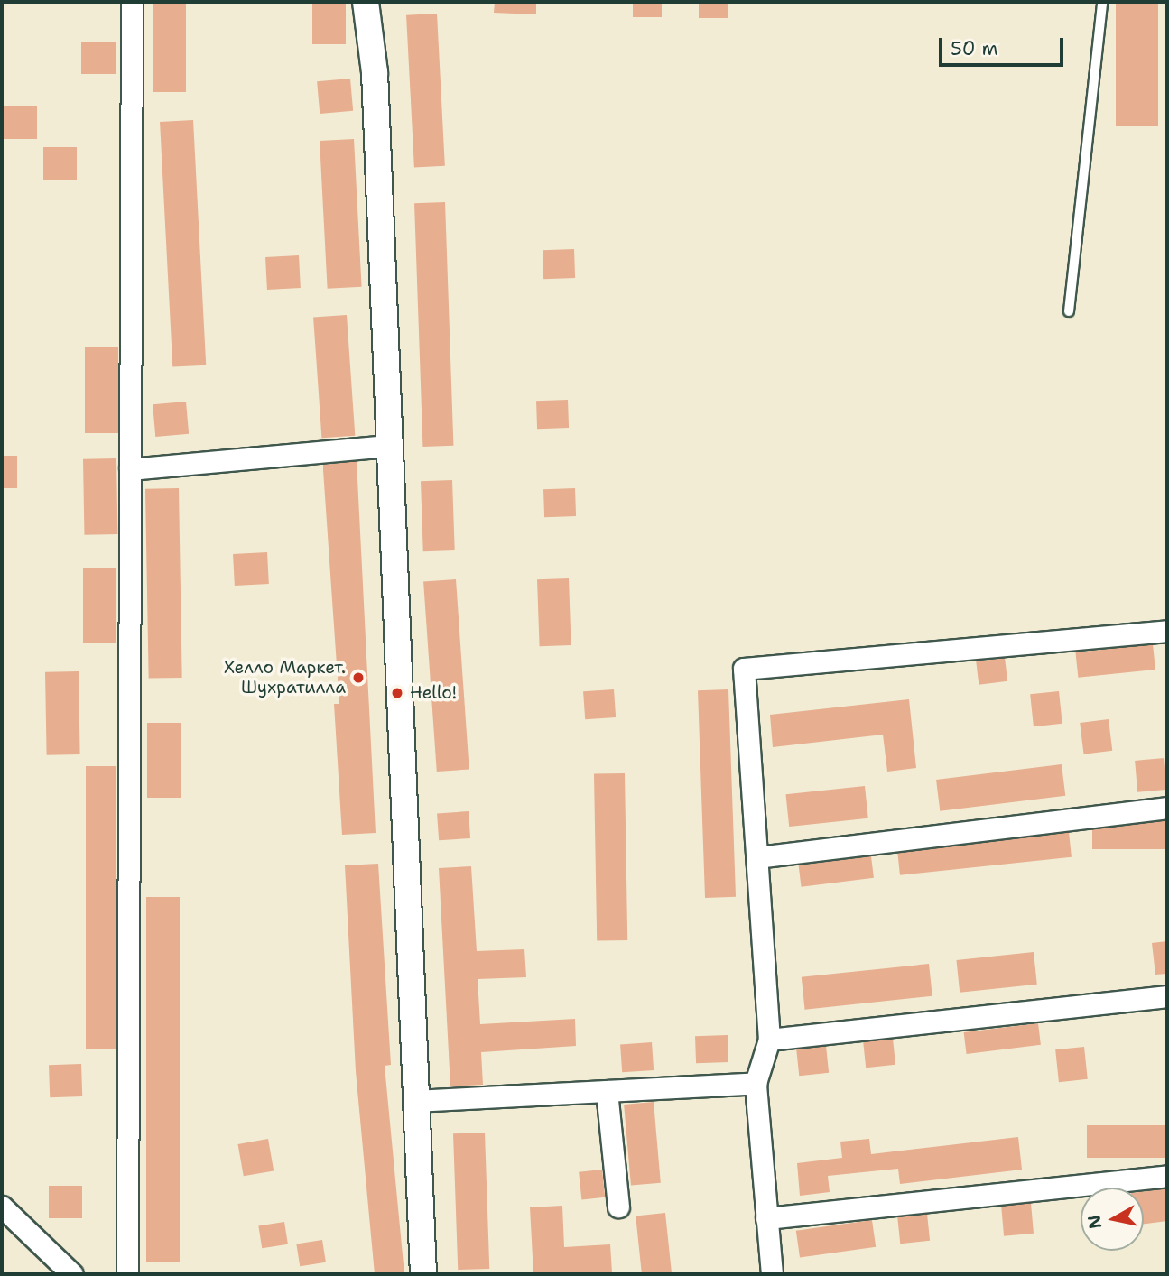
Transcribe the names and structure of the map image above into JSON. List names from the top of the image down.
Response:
{
  "places": ["Хелло Маркет. Шухратилла", "Hello!"],
  "scale_bar": "50 m",
  "north": "left"
}
